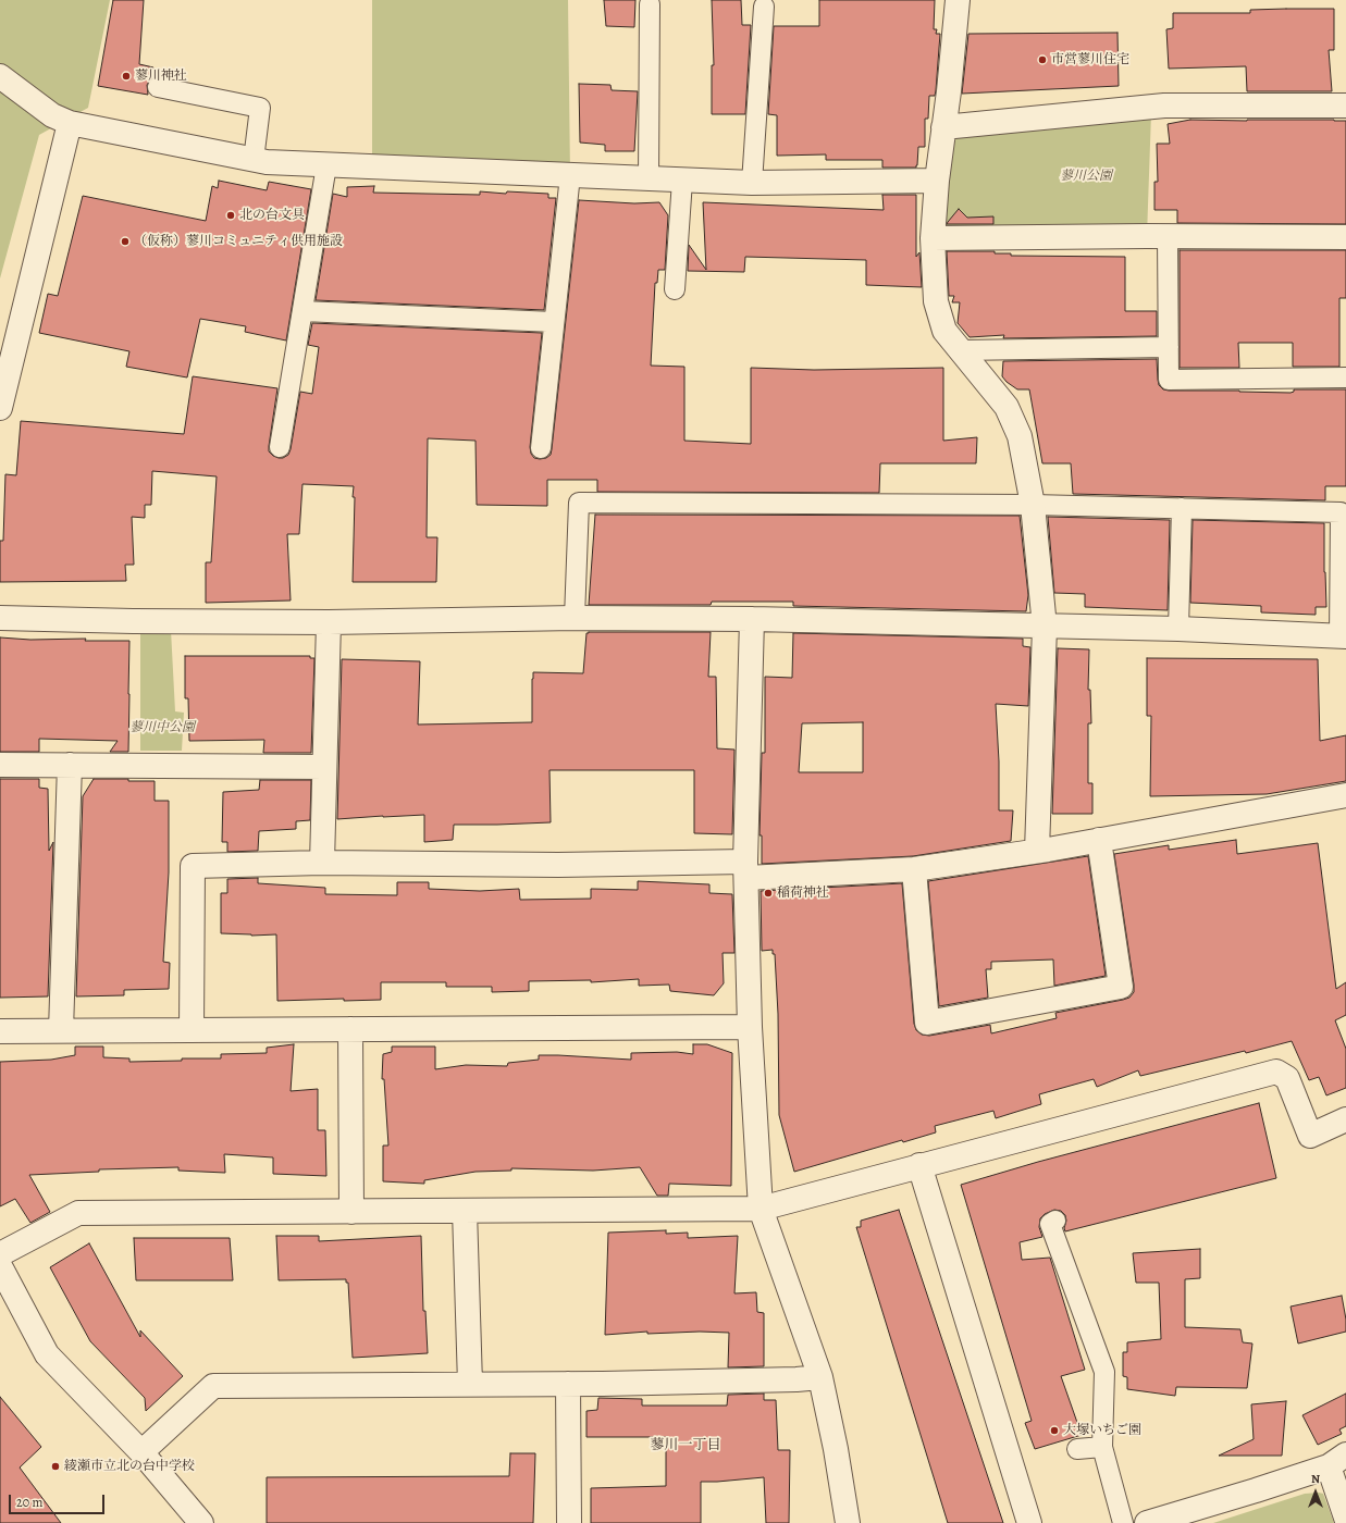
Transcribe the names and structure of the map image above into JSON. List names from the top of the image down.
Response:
{
  "districts": ["蓼川一丁目"],
  "parks": ["蓼川公園", "蓼川中公園"],
  "places": [
    "市営蓼川住宅",
    "蓼川神社",
    "北の台文具",
    "（仮称）蓼川コミュニティ供用施設",
    "稲荷神社",
    "大塚いちご園",
    "綾瀬市立北の台中学校"
  ],
  "scale_bar": "20 m",
  "north": "top"
}
